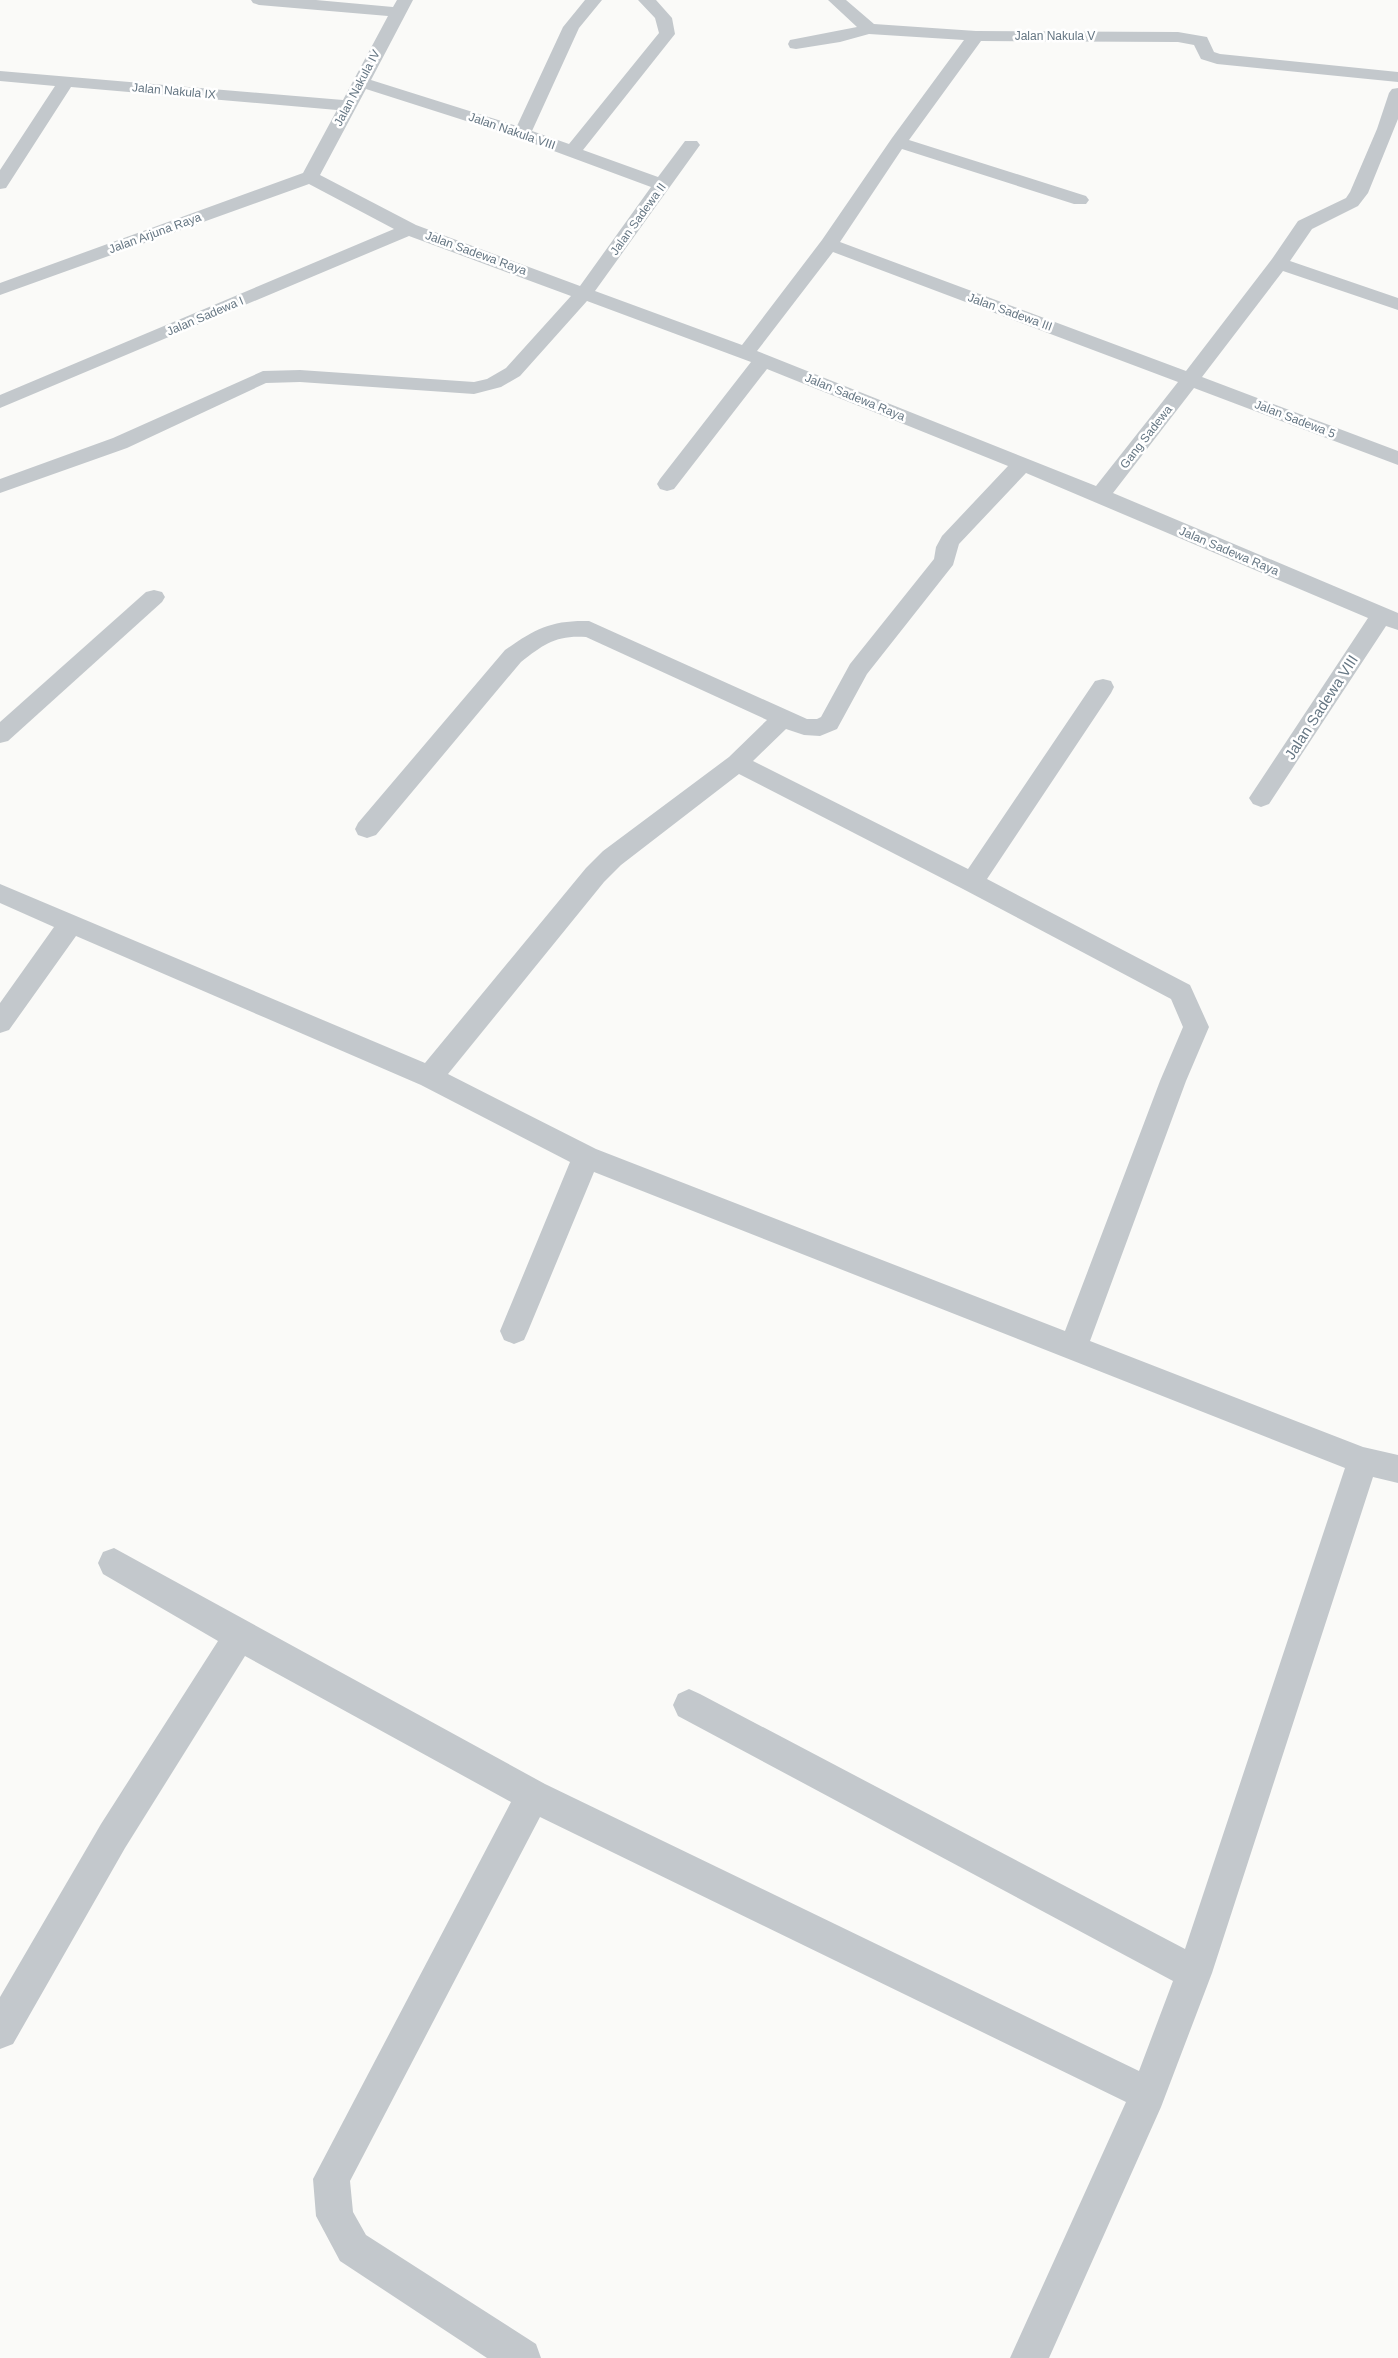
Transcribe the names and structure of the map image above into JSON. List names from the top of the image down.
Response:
{
  "streets": {
    "street": [
      "Jalan Nakula V",
      "Jalan Nakula IV",
      "Jalan Nakula IX",
      "Jalan Nakula VIII",
      "Jalan Sadewa II",
      "Jalan Arjuna Raya",
      "Jalan Sadewa Raya",
      "Jalan Sadewa III",
      "Jalan Sadewa I",
      "Jalan Sadewa 5",
      "Gang Sadewa",
      "Jalan Sadewa VIII"
    ]
  },
  "crossings": [
    ["Jalan Nakula IV", "Jalan Nakula IX"],
    ["Jalan Nakula IV", "Jalan Nakula VIII"],
    ["Jalan Nakula IV", "Jalan Arjuna Raya"],
    ["Jalan Nakula IV", "Jalan Sadewa Raya"],
    ["Jalan Nakula VIII", "Jalan Sadewa II"],
    ["Jalan Sadewa II", "Jalan Sadewa Raya"],
    ["Jalan Arjuna Raya", "Jalan Sadewa Raya"],
    ["Jalan Sadewa Raya", "Jalan Sadewa I"],
    ["Jalan Sadewa Raya", "Gang Sadewa"],
    ["Jalan Sadewa Raya", "Jalan Sadewa VIII"],
    ["Jalan Sadewa III", "Jalan Sadewa 5"],
    ["Jalan Sadewa III", "Gang Sadewa"],
    ["Jalan Sadewa 5", "Gang Sadewa"]
  ]
}
